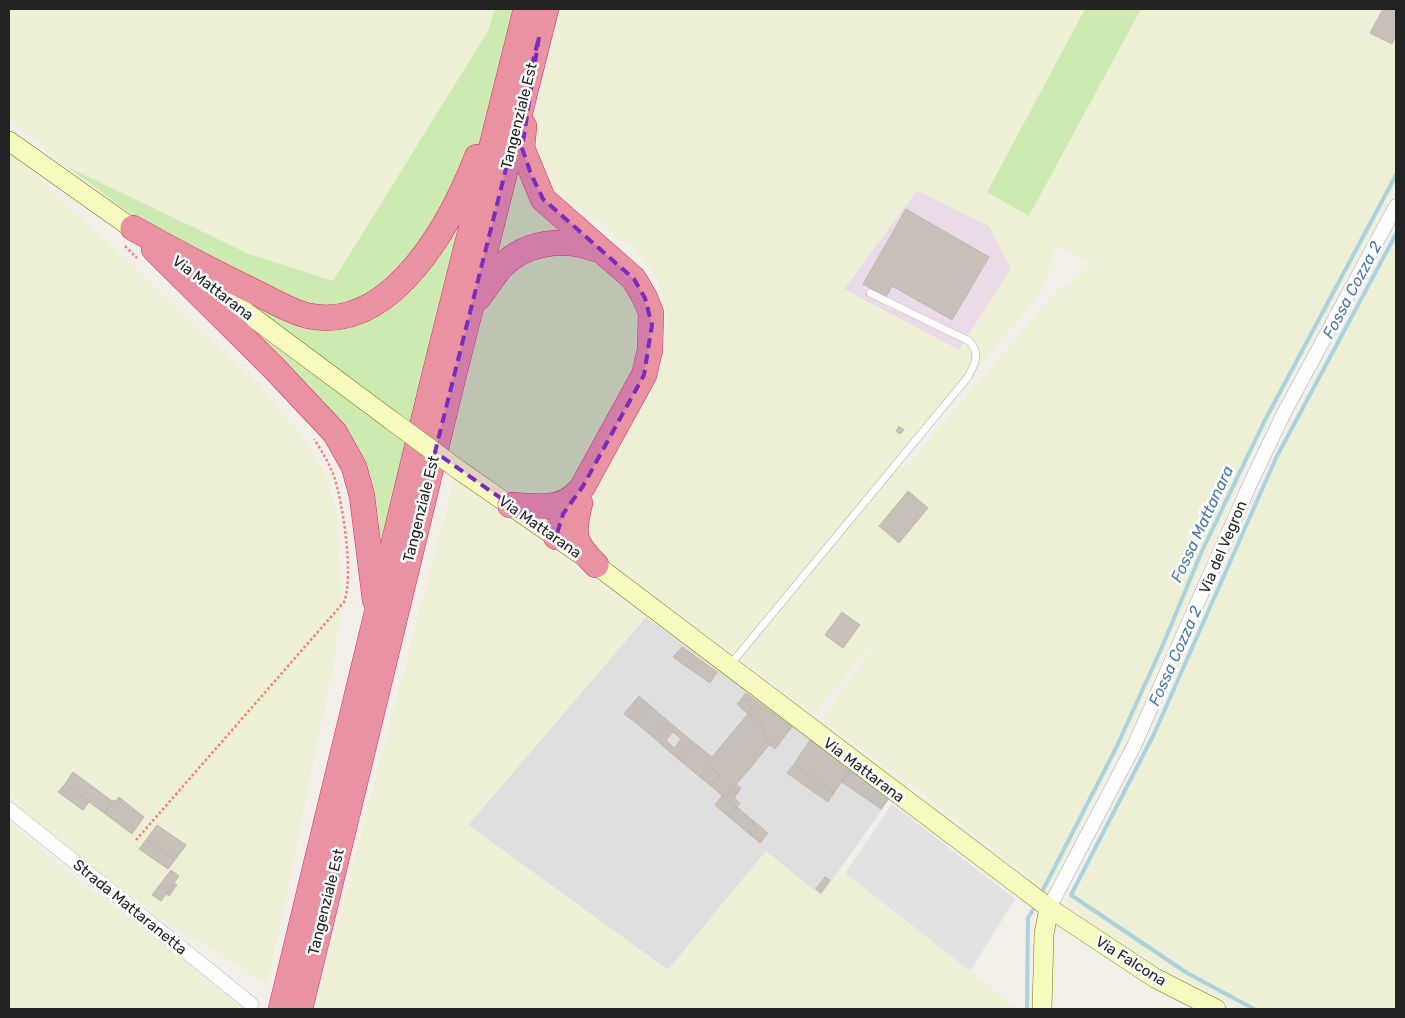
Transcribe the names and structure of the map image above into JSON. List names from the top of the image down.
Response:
{
  "streets": {
    "highway": ["Tangenziale Est"],
    "street": [
      "Via Mattarana",
      "Via del Vegron",
      "Strada Mattaranetta",
      "Via Falcona"
    ]
  },
  "crossings": [
    ["Via Mattarana", "Via del Vegron"],
    ["Via Mattarana", "Via Falcona"],
    ["Via del Vegron", "Via Falcona"]
  ],
  "water": ["Fossa Cozza 2", "Fossa Mattanara"]
}
